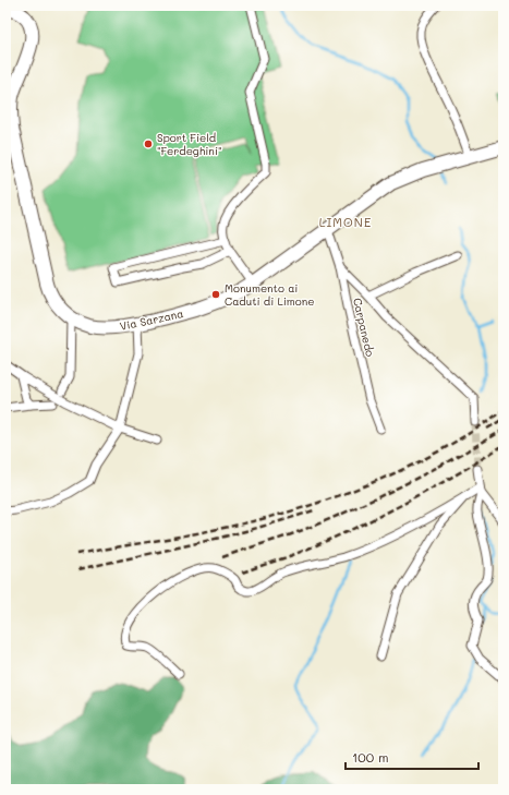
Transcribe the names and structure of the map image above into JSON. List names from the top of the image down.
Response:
{
  "streets": {
    "main road": ["Via Sarzana"],
    "street": ["Carpanedo"]
  },
  "crossings": [
    ["Via Sarzana", "Carpanedo"]
  ],
  "districts": ["LIMONE"],
  "places": ["Sport Field \"Ferdeghini\"", "Monumento ai Caduti di Limone"],
  "scale_bar": "100 m"
}
